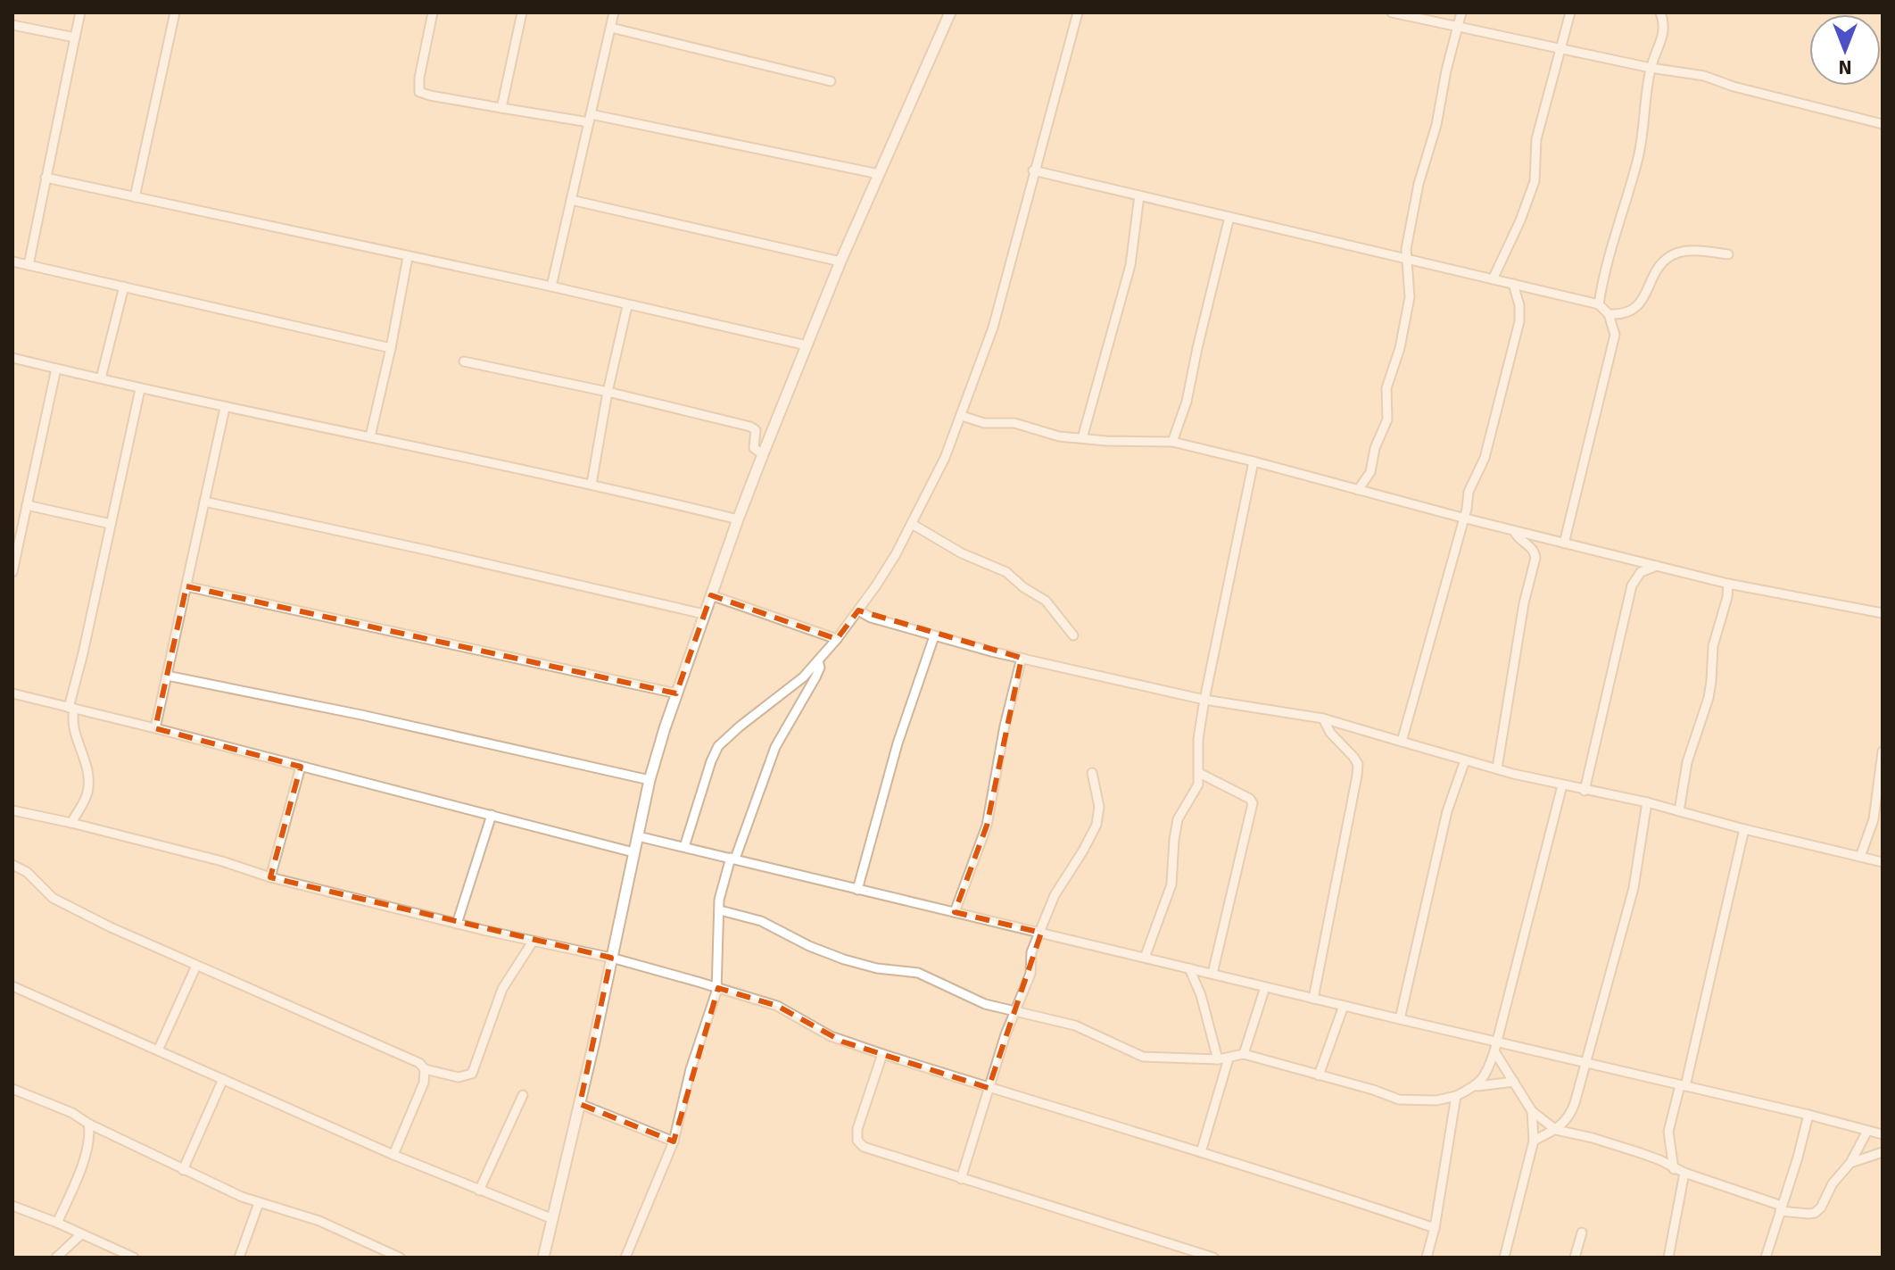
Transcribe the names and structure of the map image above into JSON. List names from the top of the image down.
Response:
{
  "north": "bottom"
}
